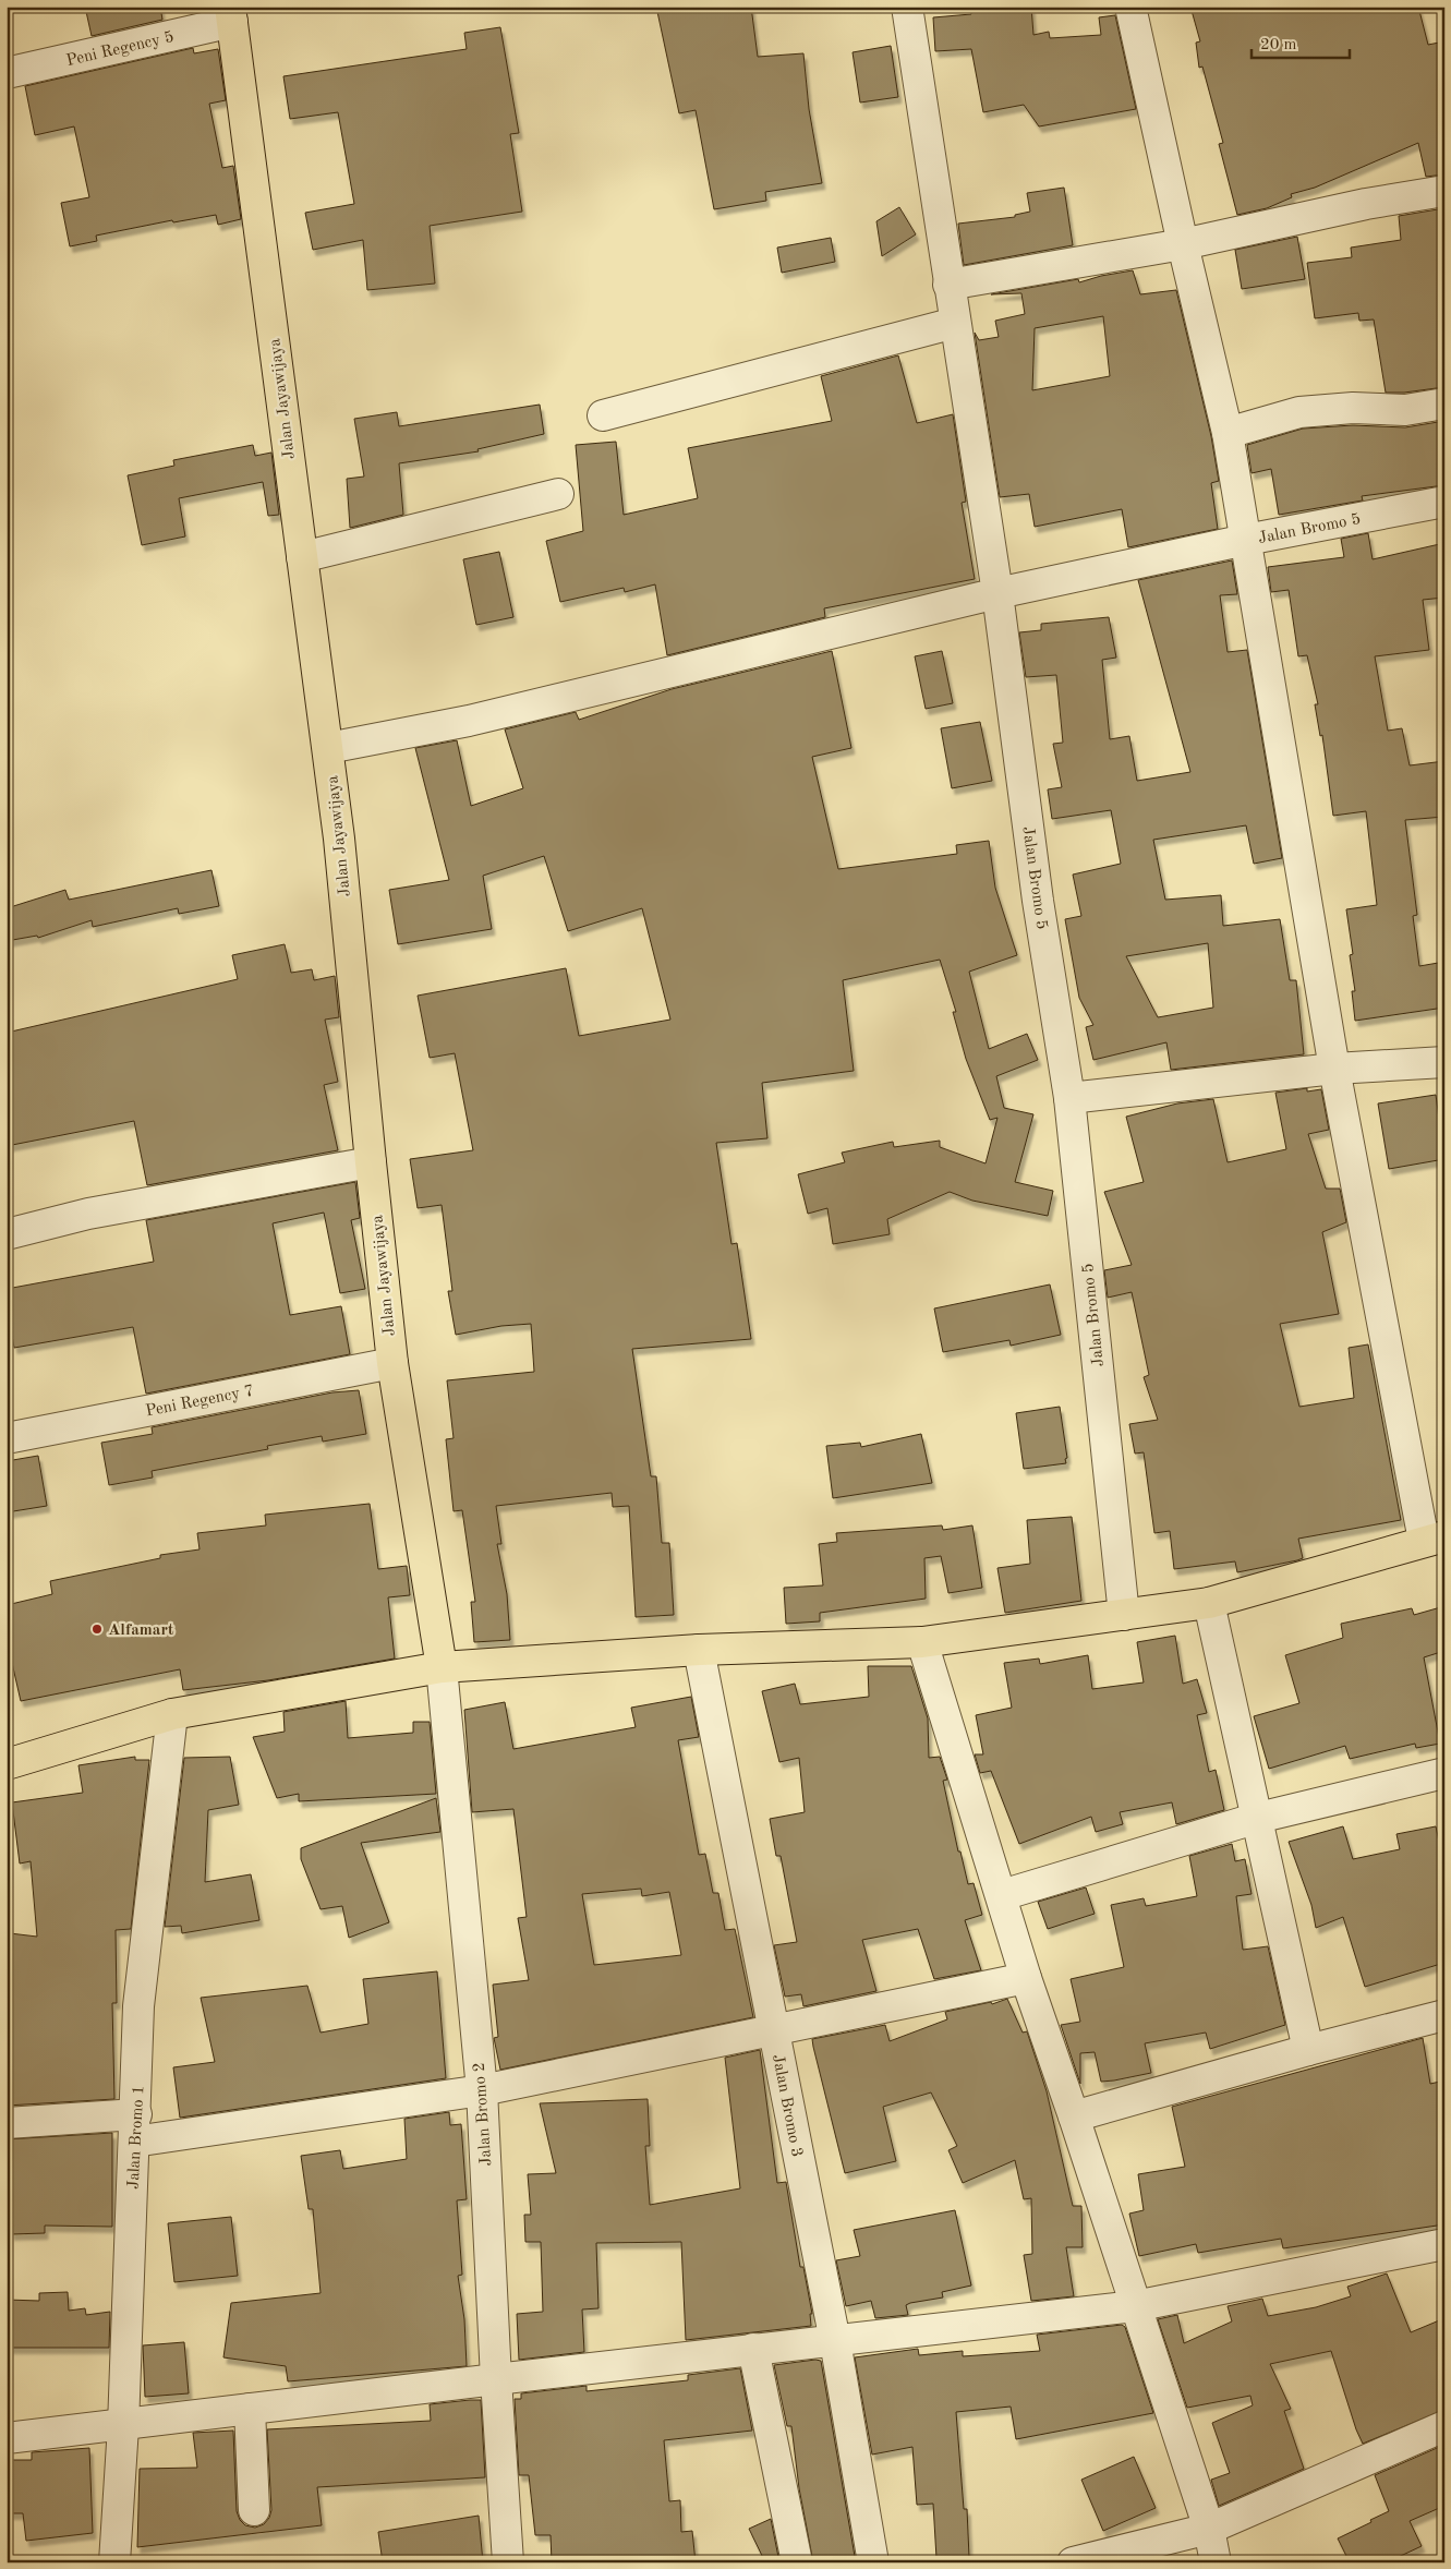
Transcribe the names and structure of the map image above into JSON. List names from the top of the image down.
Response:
{
  "streets": {
    "main road": ["Jalan Jayawijaya"],
    "street": [
      "Peni Regency 5",
      "Jalan Bromo 5",
      "Peni Regency 7",
      "Jalan Bromo 3",
      "Jalan Bromo 2",
      "Jalan Bromo 1"
    ]
  },
  "crossings": [
    ["Peni Regency 5", "Jalan Jayawijaya"],
    ["Jalan Jayawijaya", "Peni Regency 7"],
    ["Jalan Jayawijaya", "Jalan Bromo 2"]
  ],
  "places": ["Alfamart"],
  "scale_bar": "20 m"
}
